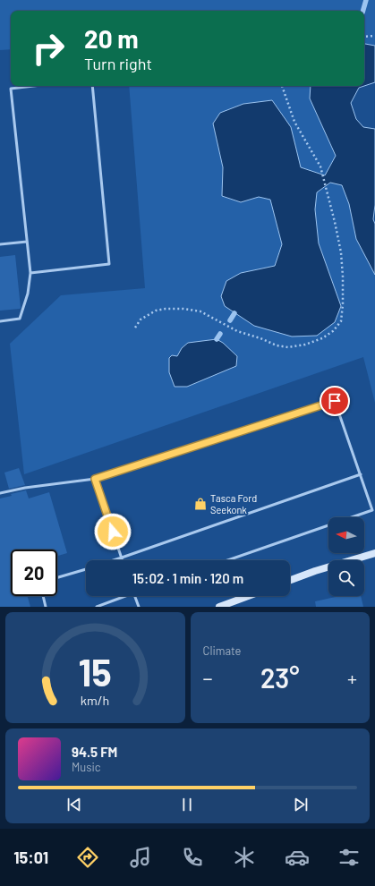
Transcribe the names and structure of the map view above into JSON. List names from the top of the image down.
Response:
{
  "places": {
    "shop": ["Tasca Ford Seekonk"]
  },
  "north": "left",
  "page": {
    "turn": ["20 m", "Turn right"],
    "limit": "20",
    "trip": "15:02 · 1 min · 120 m",
    "tile": "Climate",
    "heat": ["−", "23°", "+"],
    "song": ["94.5 FM", "Music"],
    "tabs": "15:01",
    "gauge": ["15", "km/h"]
  }
}
